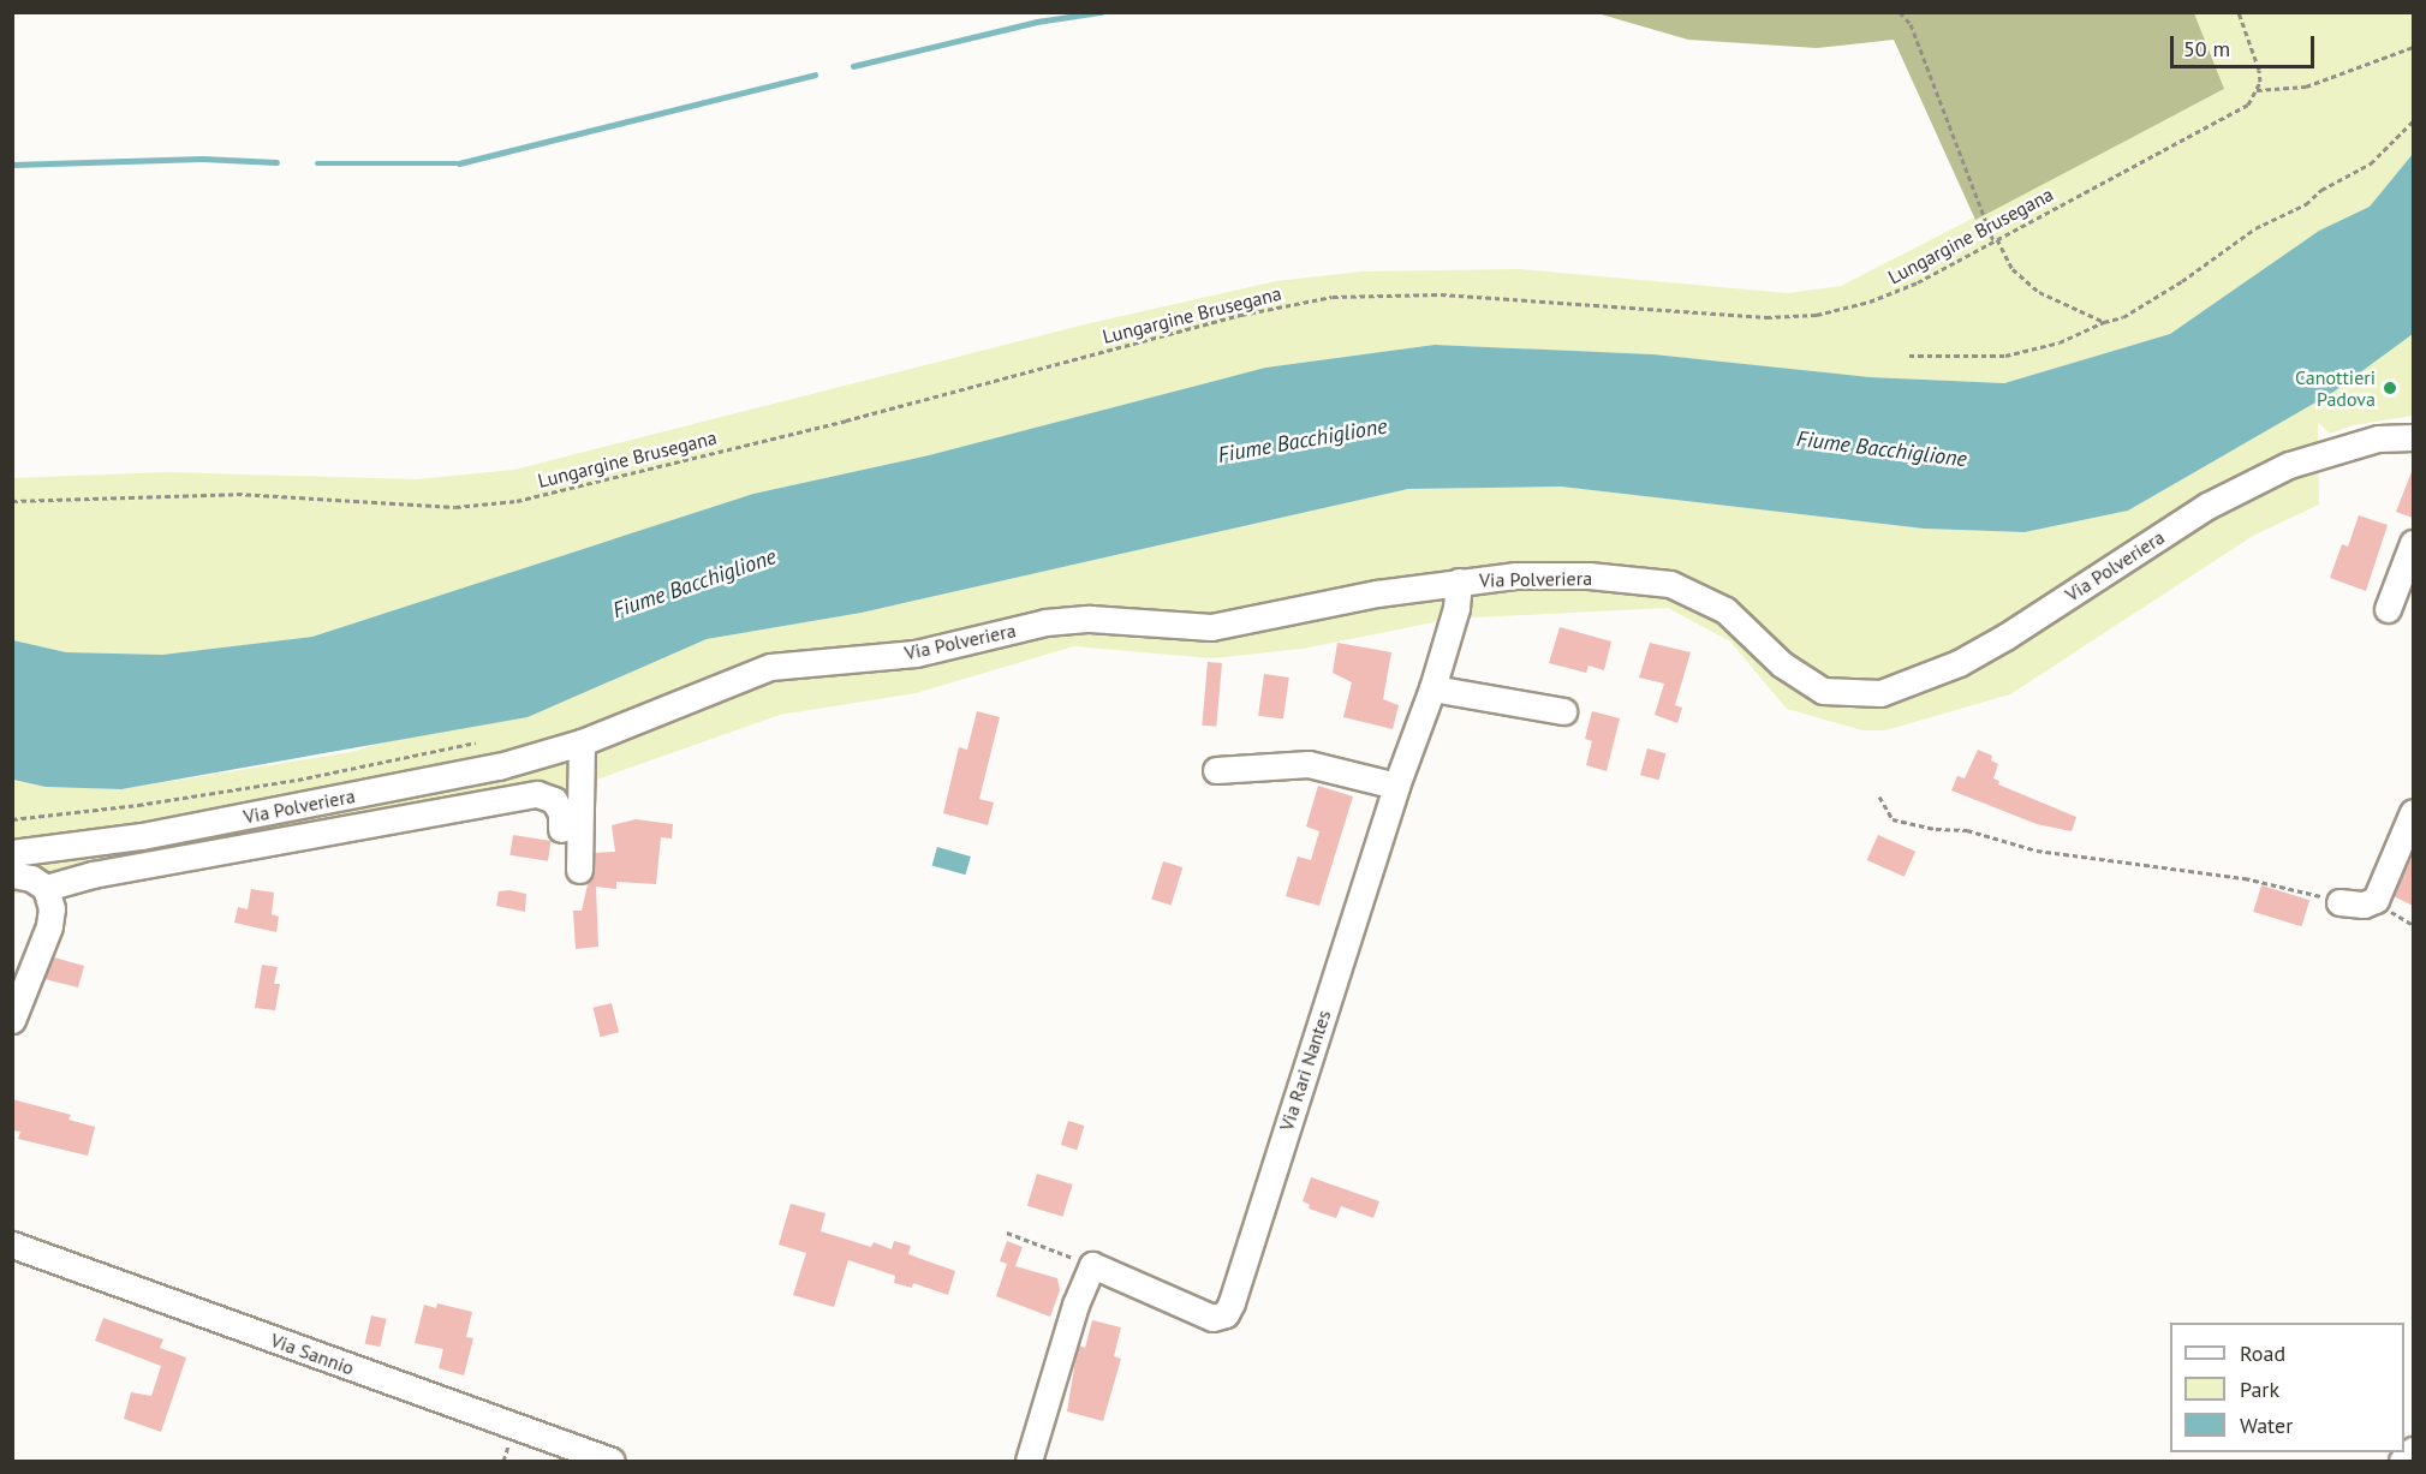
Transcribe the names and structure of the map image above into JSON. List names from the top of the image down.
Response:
{
  "streets": {
    "street": ["Via Polveriera", "Via Rari Nantes", "Via Sannio"],
    "path": ["Lungargine Brusegana"]
  },
  "crossings": [
    ["Via Polveriera", "Via Rari Nantes"]
  ],
  "water": ["Fiume Bacchiglione"],
  "places": ["Canottieri Padova"],
  "legend": ["Road", "Park", "Water"],
  "scale_bar": "50 m"
}
